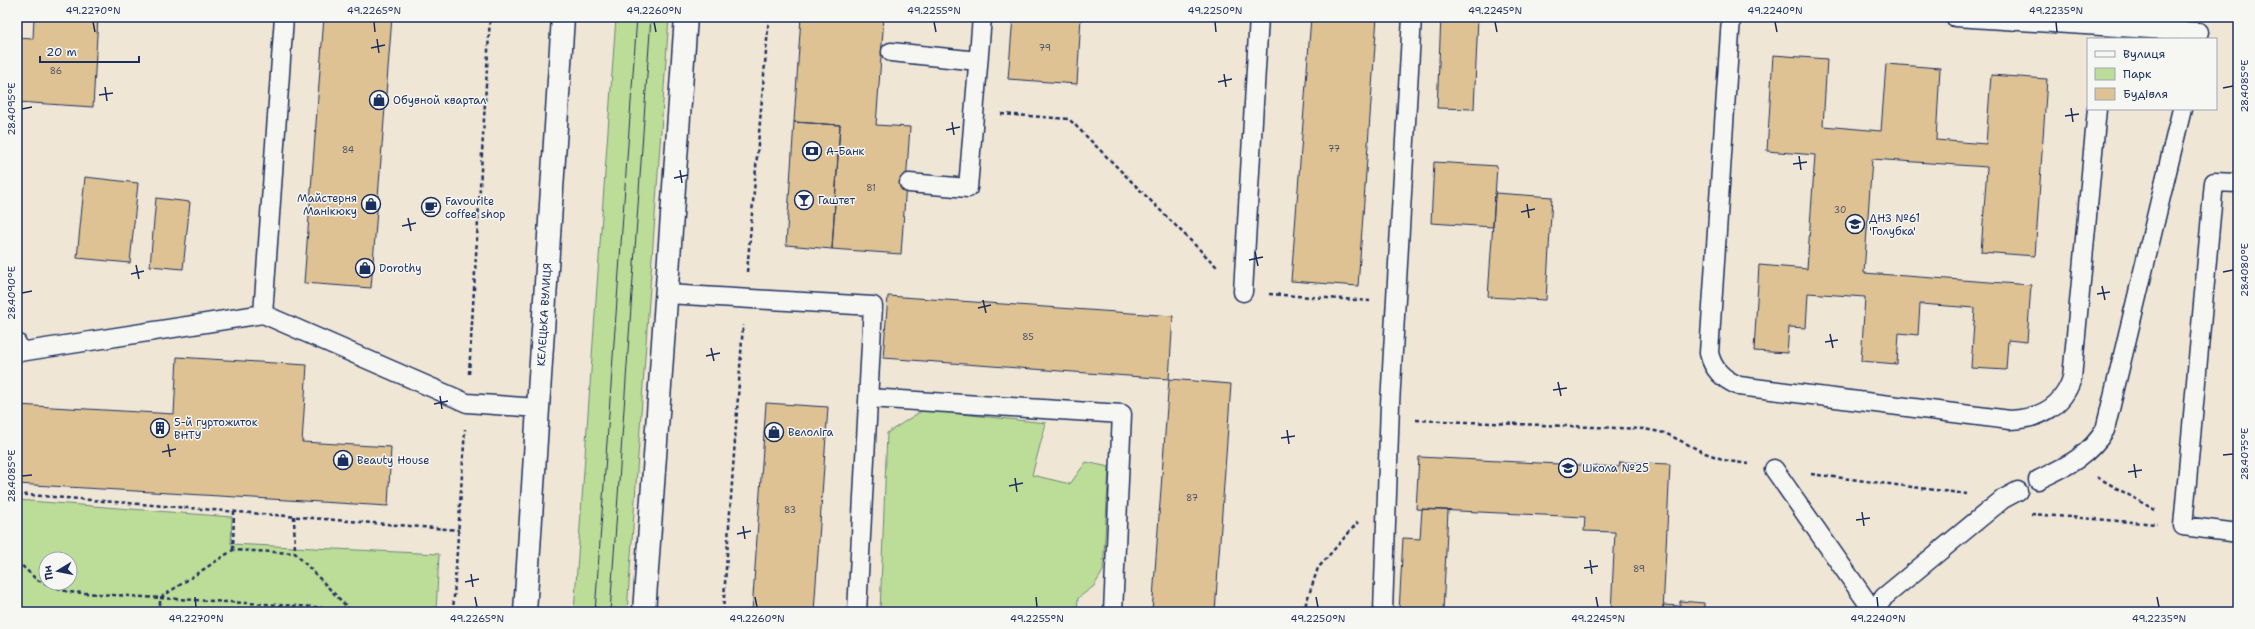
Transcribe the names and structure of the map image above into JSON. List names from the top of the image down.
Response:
{
  "streets": {
    "main road": ["КЕЛЕЦЬКА ВУЛИЦЯ"]
  },
  "places": {
    "shop": [
      "Обувной квартал",
      "Майстерня Манікюку",
      "Dorothy",
      "Велоліга",
      "Beauty House"
    ],
    "bank": ["А-Банк"],
    "bar": ["Гаштет"],
    "cafe": ["Favourite coffee shop"],
    "school or university": ["ДНЗ №61 'Голубка'", "Школа №25"],
    "building": ["5-й гуртожиток ВНТУ"]
  },
  "house_numbers": [
    "79",
    "86",
    "77",
    "84",
    "81",
    "30",
    "85",
    "87",
    "83",
    "89"
  ],
  "legend": ["Вулиця", "Парк", "Будівля"],
  "scale_bar": "20 m",
  "north": "left",
  "coordinates": [
    "49.2270°N",
    "49.2265°N",
    "49.2260°N",
    "49.2255°N",
    "49.2250°N",
    "49.2245°N",
    "49.2240°N",
    "49.2235°N",
    "28.4085°E",
    "28.4095°E",
    "28.4080°E",
    "28.4090°E",
    "28.4075°E"
  ]
}
